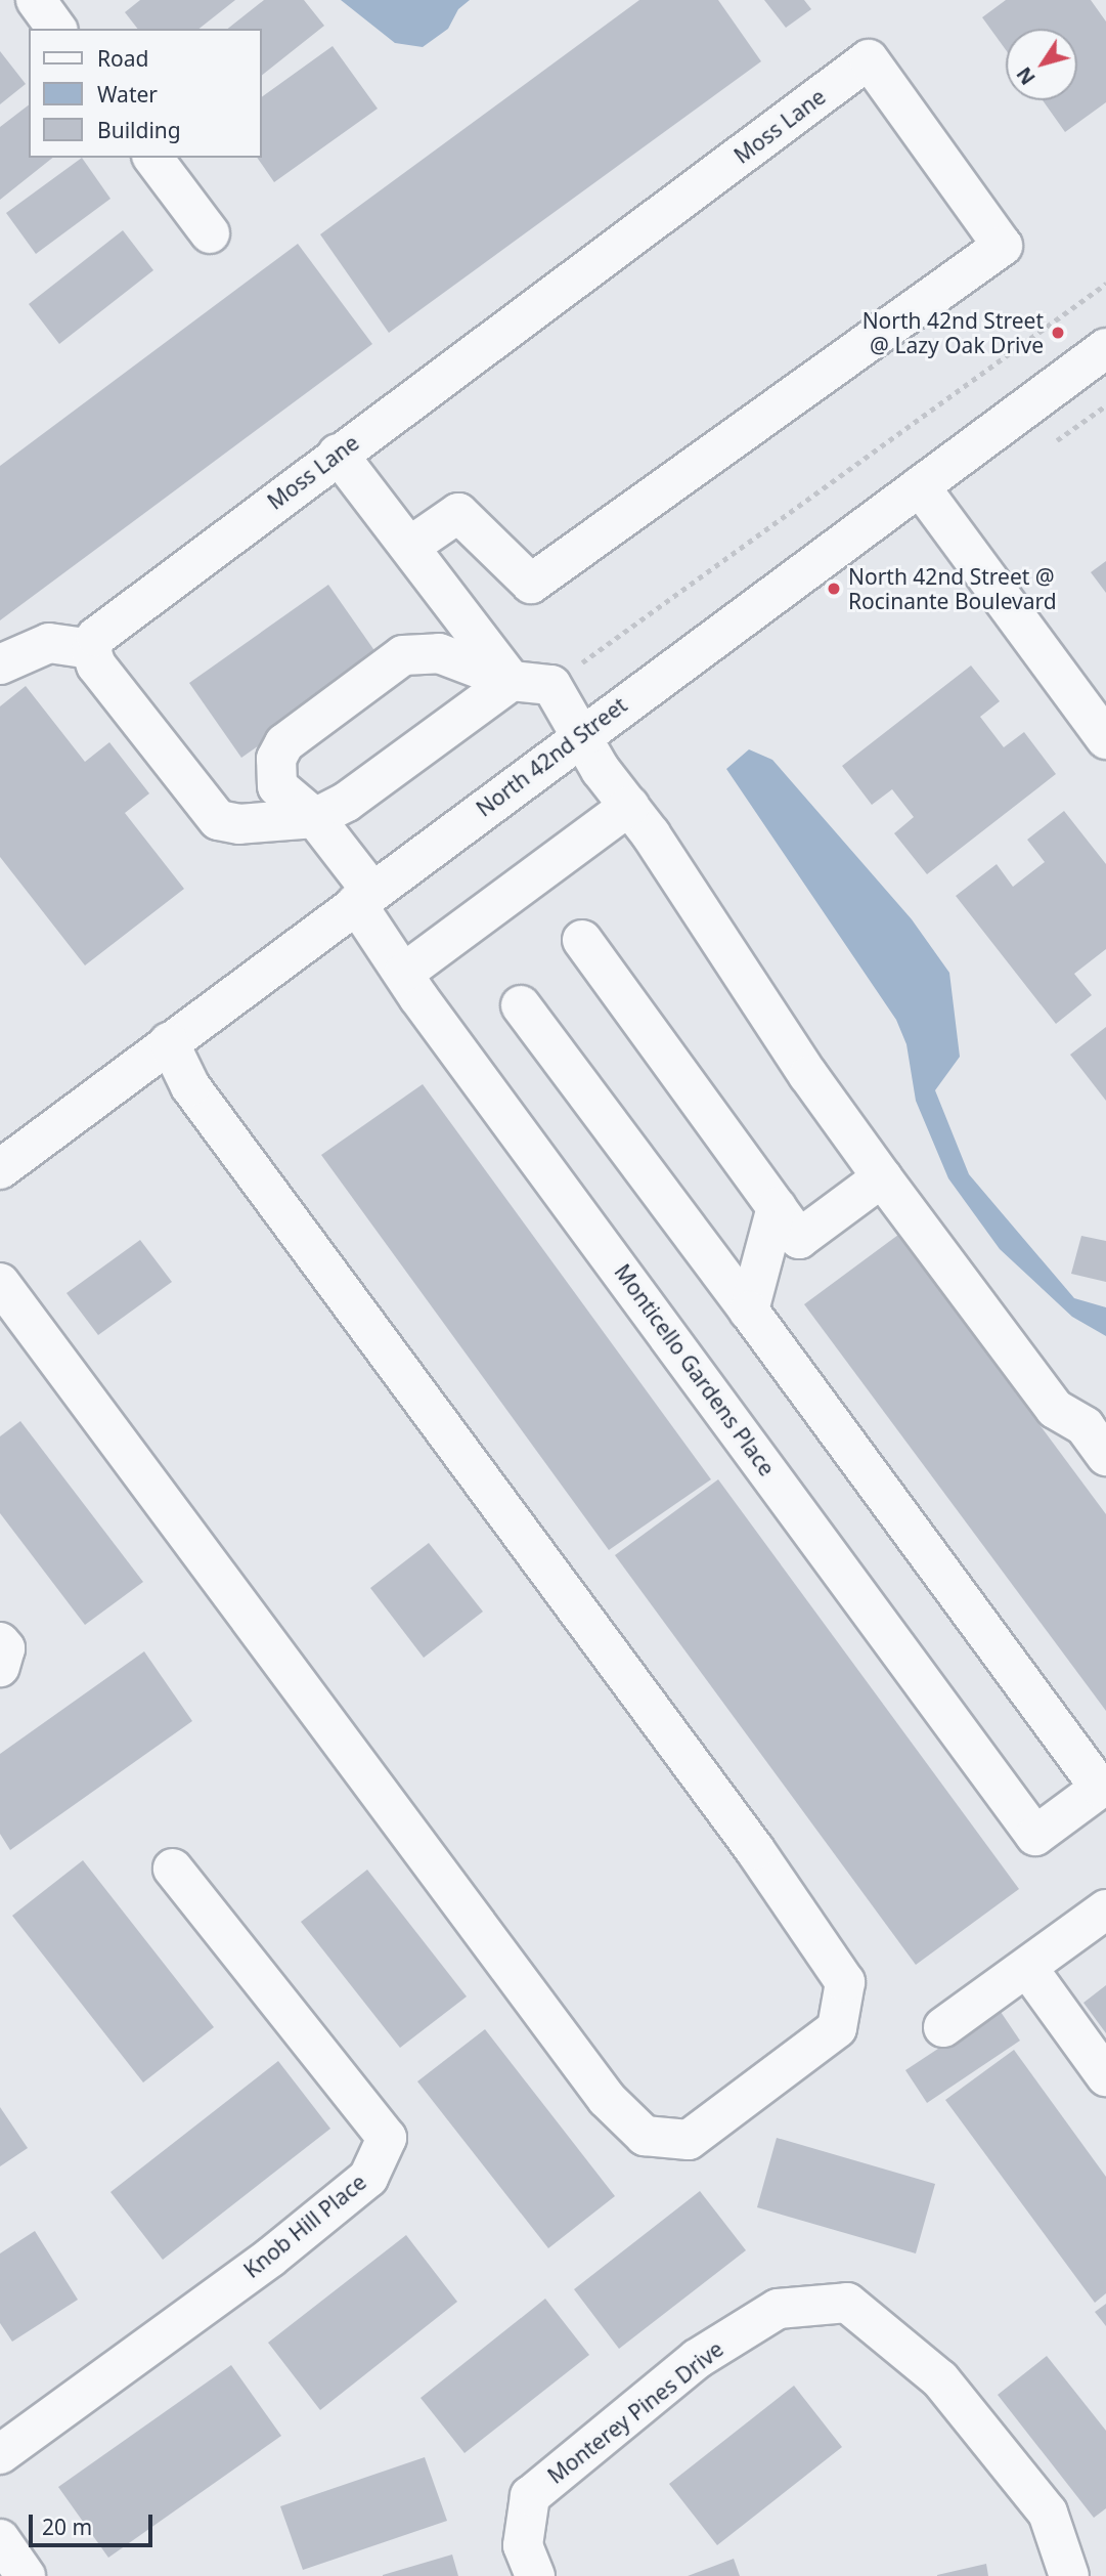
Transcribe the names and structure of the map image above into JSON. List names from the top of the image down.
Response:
{
  "streets": {
    "street": [
      "Moss Lane",
      "North 42nd Street",
      "Monticello Gardens Place",
      "Knob Hill Place",
      "Monterey Pines Drive"
    ]
  },
  "crossings": [
    ["North 42nd Street", "Monticello Gardens Place"]
  ],
  "places": ["North 42nd Street @ Lazy Oak Drive", "North 42nd Street @ Rocinante Boulevard"],
  "legend": ["Road", "Water", "Building"],
  "scale_bar": "20 m",
  "north": "bottom left"
}
